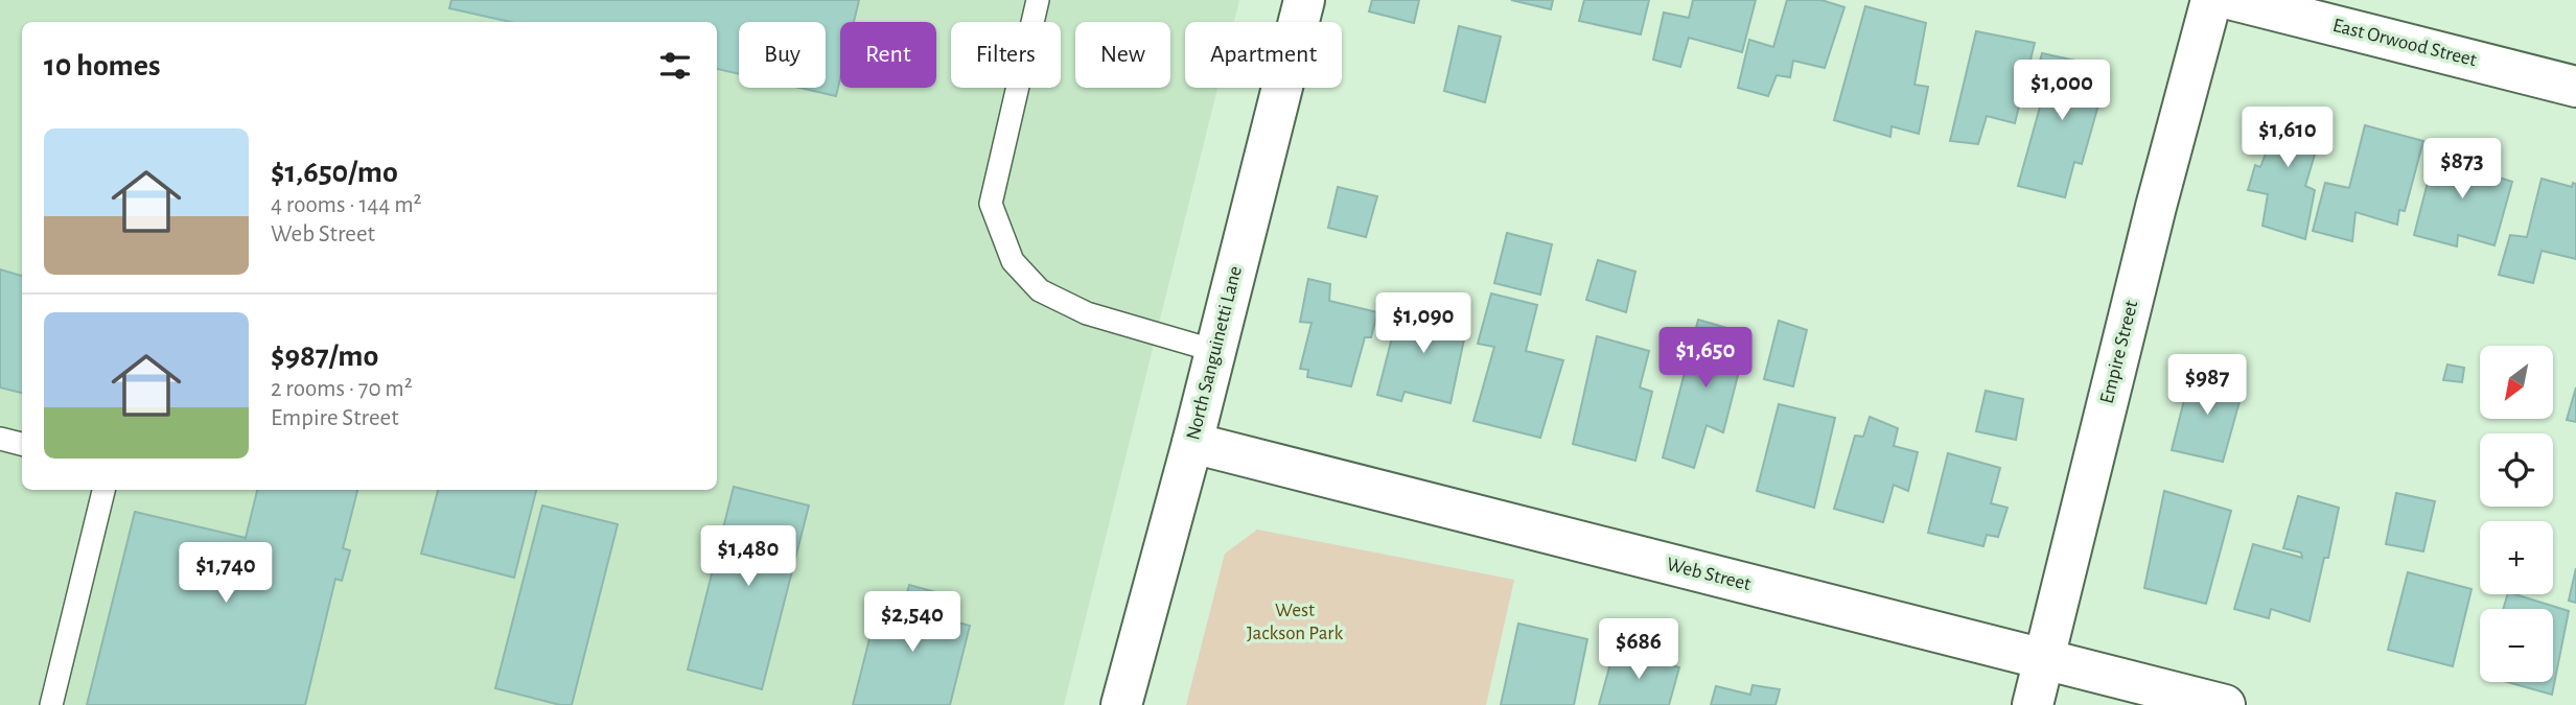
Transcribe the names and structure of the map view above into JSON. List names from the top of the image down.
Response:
{
  "streets": {
    "street": [
      "East Orwood Street",
      "Empire Street",
      "North Sanguinetti Lane",
      "Web Street"
    ]
  },
  "crossings": [
    ["Empire Street", "Web Street"],
    ["North Sanguinetti Lane", "Web Street"]
  ],
  "parks": ["West Jackson Park"],
  "north": "bottom left",
  "page": {
    "chip": [
      "Buy",
      "Rent",
      "Filters",
      "New",
      "Apartment"
    ],
    "heading": "10 homes",
    "price": [
      "$1,000",
      "$1,610",
      "$873",
      "$1,090",
      "$1,650",
      "$987",
      "$1,480",
      "$1,740",
      "$2,540",
      "$686"
    ],
    "list": [
      {
        "name": "$1,650/mo",
        "note": "4 rooms · 144 m² · Web Street"
      },
      {
        "name": "$987/mo",
        "note": "2 rooms · 70 m² · Empire Street"
      }
    ],
    "map_buttons": ["+", "−"]
  }
}
